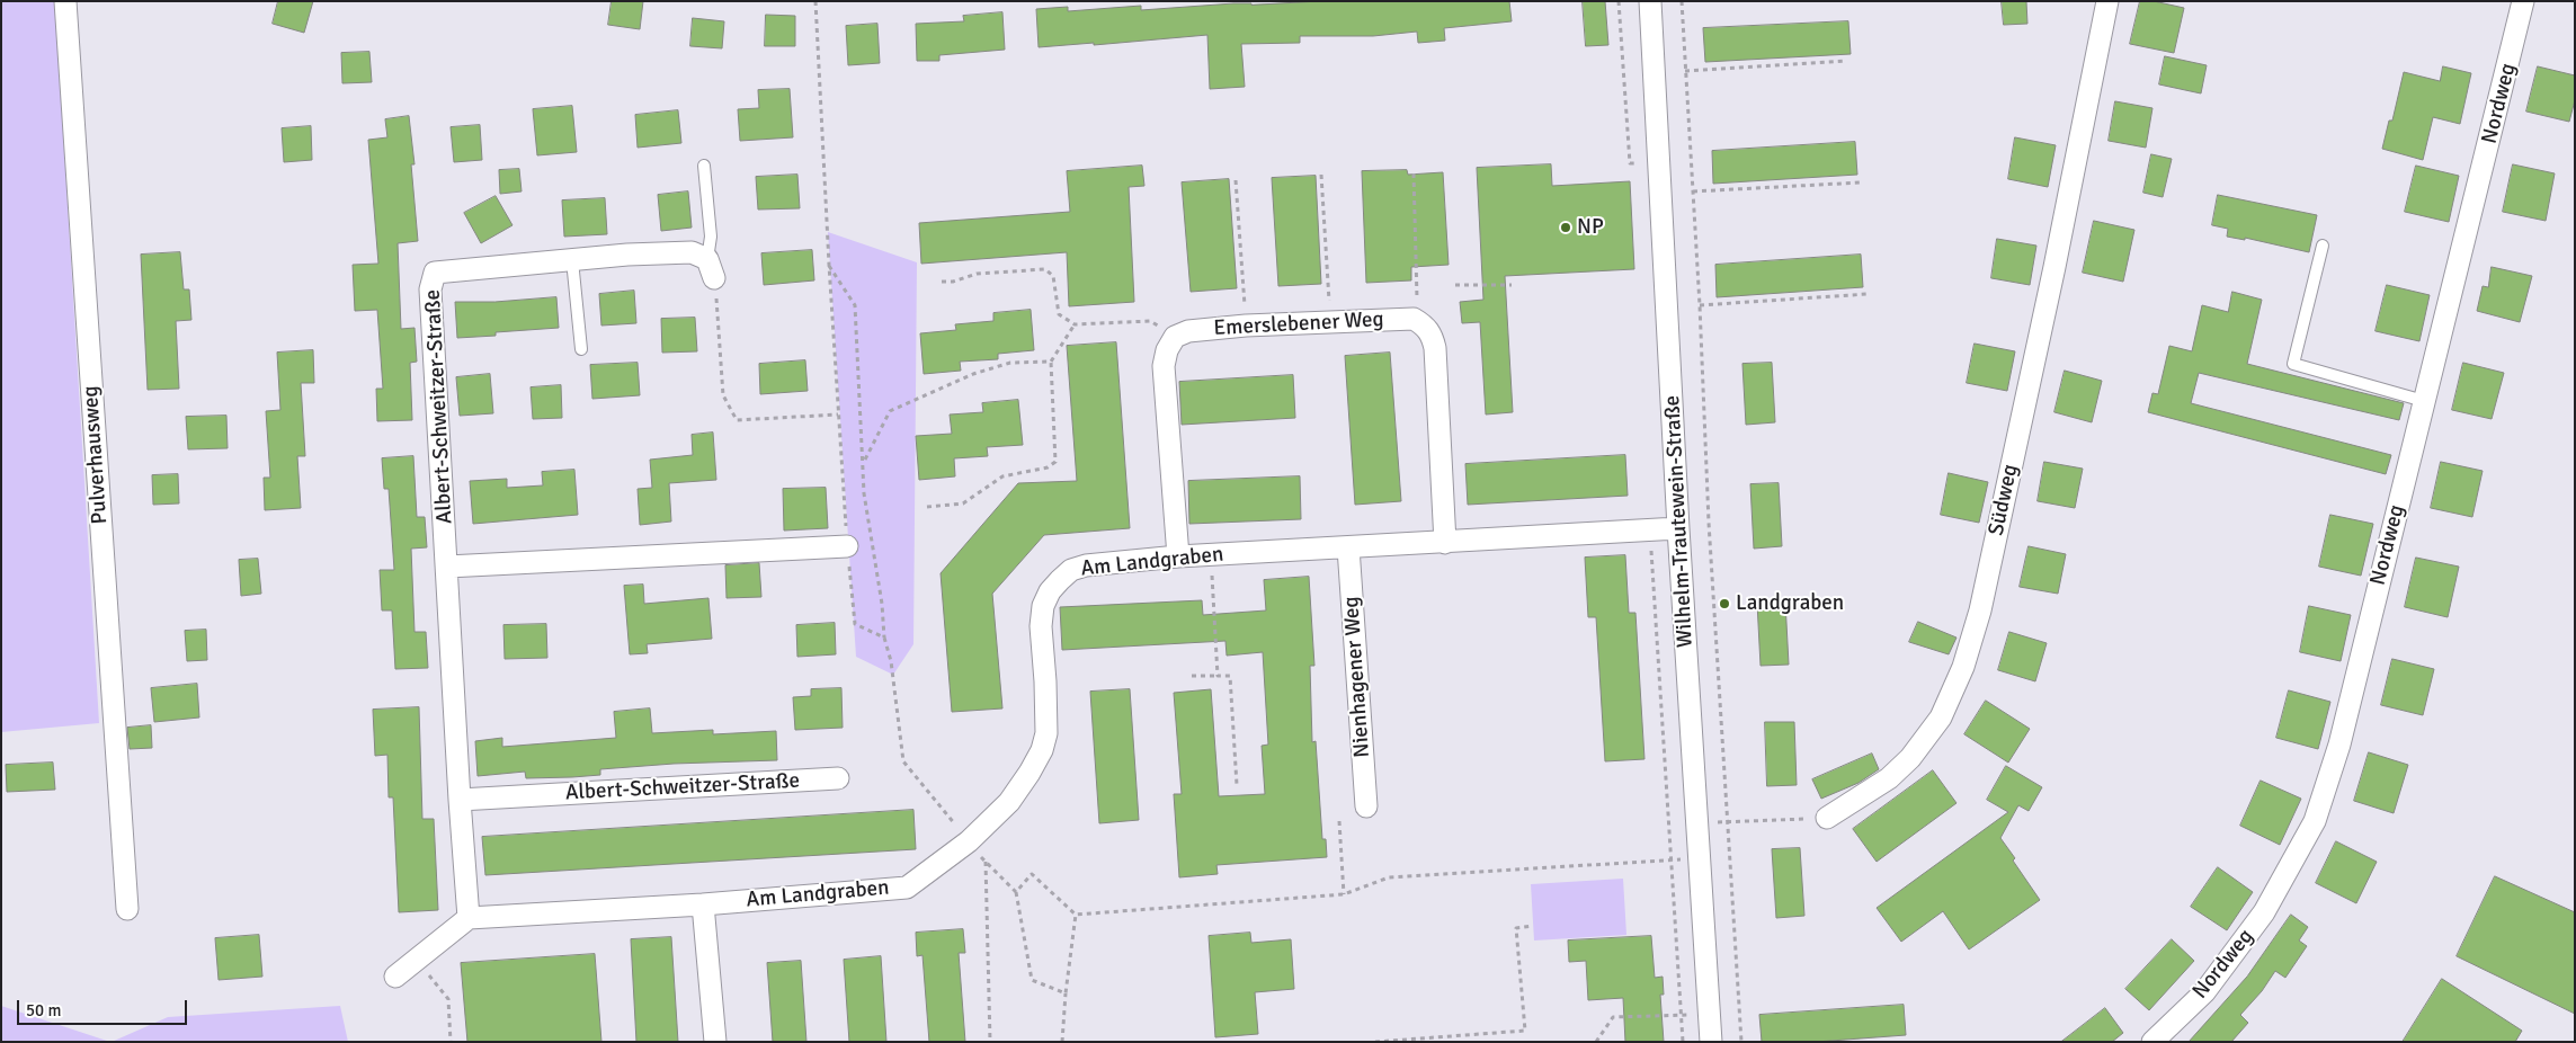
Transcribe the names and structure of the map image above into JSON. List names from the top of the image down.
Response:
{
  "streets": {
    "street": [
      "Nordweg",
      "Emerslebener Weg",
      "Albert-Schweitzer-Straße",
      "Pulverhausweg",
      "Südweg",
      "Wilhelm-Trautewein-Straße",
      "Am Landgraben",
      "Nienhagener Weg"
    ]
  },
  "crossings": [
    ["Emerslebener Weg", "Am Landgraben"],
    ["Albert-Schweitzer-Straße", "Am Landgraben"],
    ["Wilhelm-Trautewein-Straße", "Am Landgraben"],
    ["Am Landgraben", "Nienhagener Weg"]
  ],
  "places": ["NP", "Landgraben"],
  "scale_bar": "50 m"
}
